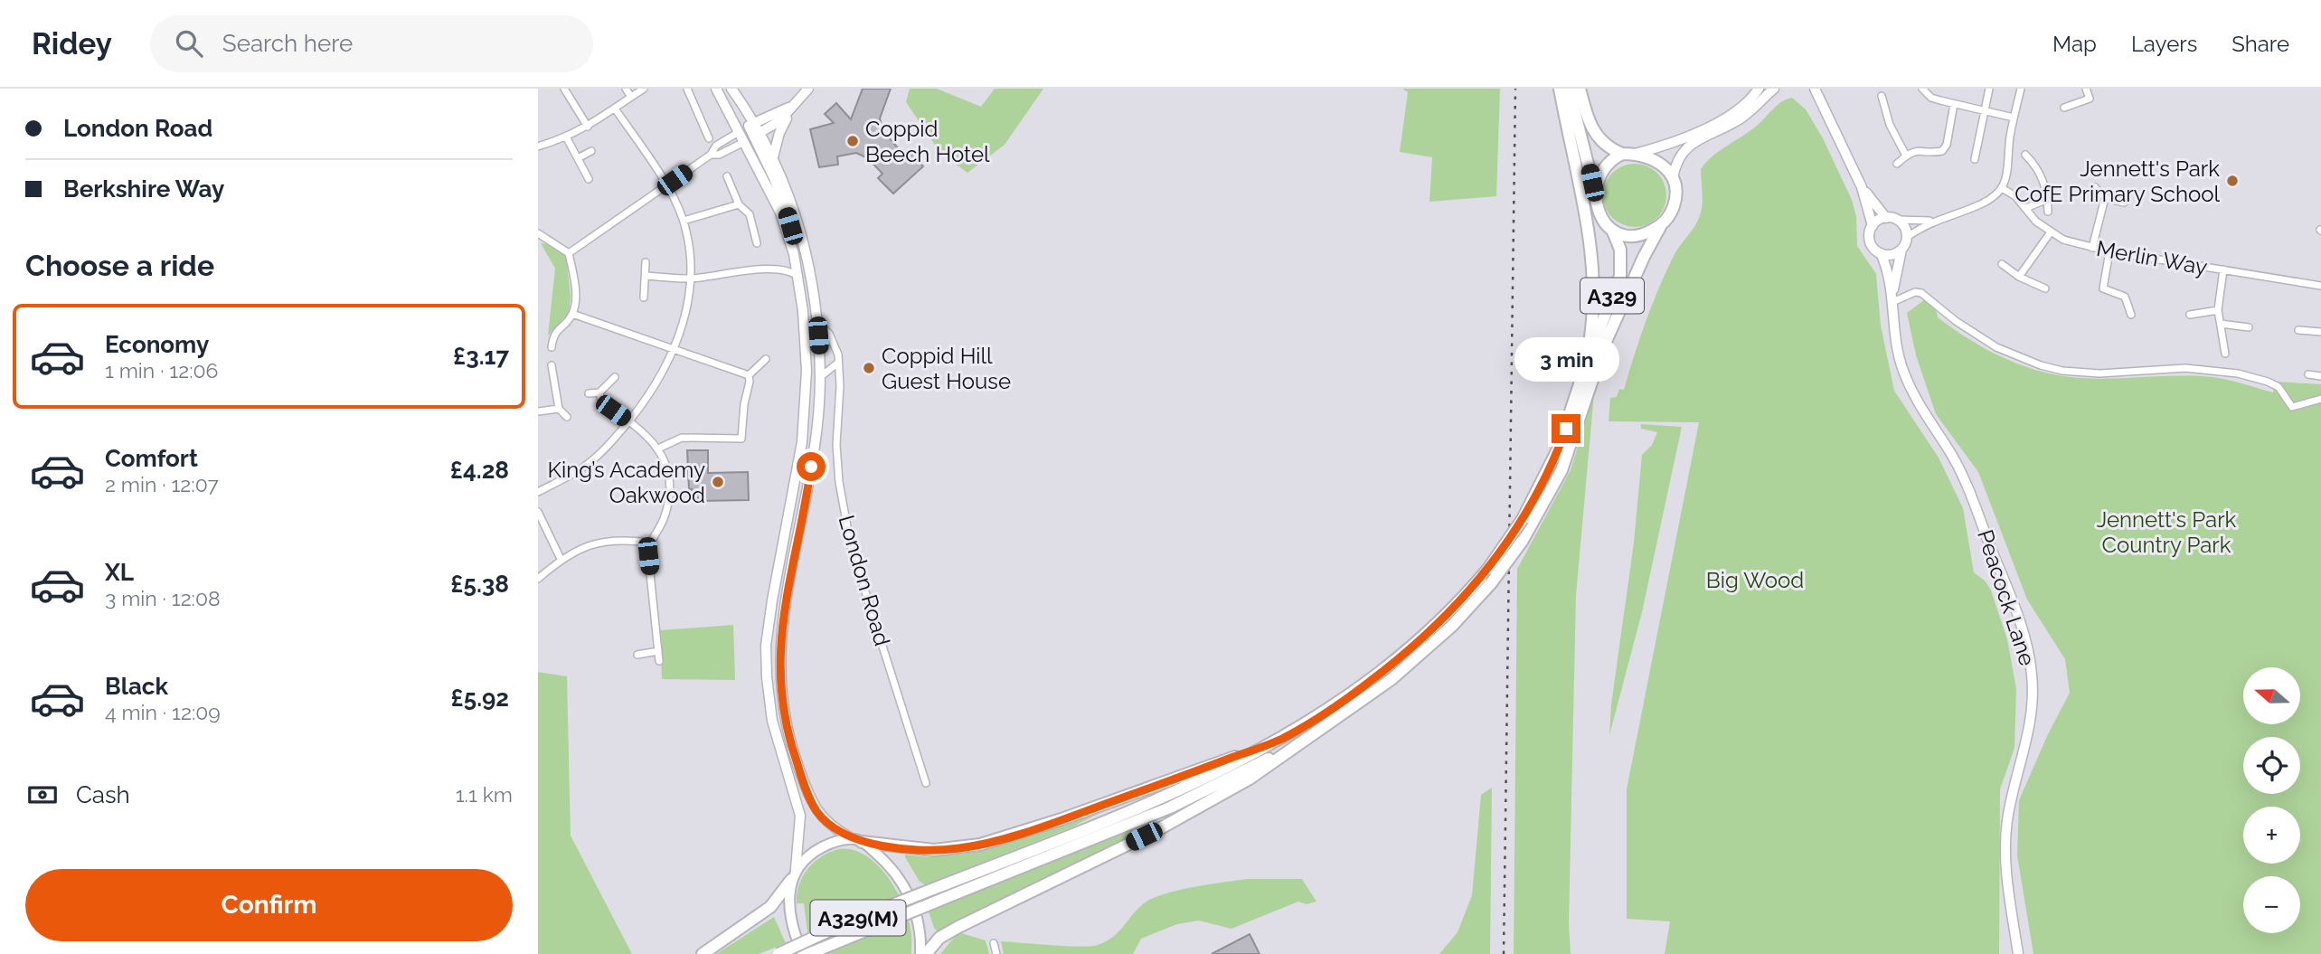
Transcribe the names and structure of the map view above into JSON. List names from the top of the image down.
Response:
{
  "streets": {
    "highway": ["A329", "A329(M)"],
    "main road": ["London Road", "Peacock Lane"],
    "street": ["Merlin Way"]
  },
  "crossings": [
    ["A329", "London Road"],
    ["A329", "A329(M)"]
  ],
  "parks": ["Jennett's Park Country Park", "Big Wood"],
  "places": [
    "Coppid Beech Hotel",
    "Jennett's Park CofE Primary School",
    "Coppid Hill Guest House",
    "King’s Academy Oakwood"
  ],
  "north": "left",
  "page": {
    "header": "Ridey",
    "search": "Search here",
    "nav": ["Map", "Layers", "Share"],
    "banner": ["London Road", "Berkshire Way"],
    "heading": "Choose a ride",
    "list": [
      {
        "name": "Economy",
        "note": "1 min · 12:06",
        "value": "£3.17"
      },
      {
        "name": "Comfort",
        "note": "2 min · 12:07",
        "value": "£4.28"
      },
      {
        "name": "XL",
        "note": "3 min · 12:08",
        "value": "£5.38"
      },
      {
        "name": "Black",
        "note": "4 min · 12:09",
        "value": "£5.92"
      }
    ],
    "bubble": "3 min",
    "map_buttons": ["+", "−"],
    "pay": ["Cash", "1.1 km"],
    "buttons": "Confirm"
  }
}
